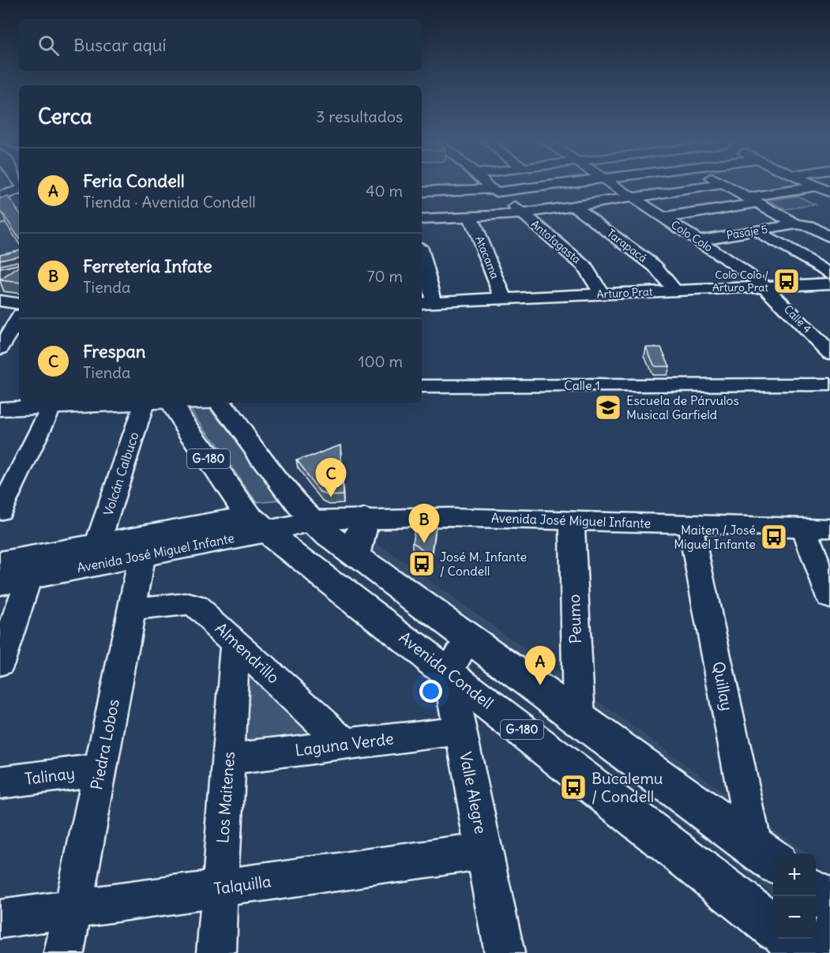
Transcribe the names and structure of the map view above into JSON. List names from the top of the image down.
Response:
{
  "streets": {
    "main road": ["G-180", "Avenida José Miguel Infante", "Avenida Condell"],
    "street": [
      "Pasaje 5",
      "Colo Colo",
      "Antofagasta",
      "Tarapacá",
      "Atacama",
      "Arturo Prat",
      "Calle 4",
      "Calle 1",
      "Volcán Calbuco",
      "Peumo",
      "Almendrillo",
      "Quillay",
      "Piedra Lobos",
      "Laguna Verde",
      "Talinay",
      "Valle Alegre",
      "Los Maitenes",
      "Talquilla"
    ]
  },
  "crossings": [
    ["Pasaje 5", "Colo Colo"],
    ["Colo Colo", "Arturo Prat"],
    ["Colo Colo", "Calle 4"],
    ["Antofagasta", "Arturo Prat"],
    ["Tarapacá", "Arturo Prat"],
    ["Atacama", "Arturo Prat"],
    ["Arturo Prat", "Calle 4"],
    ["Volcán Calbuco", "Avenida José Miguel Infante"],
    ["Avenida José Miguel Infante", "Peumo"],
    ["Avenida José Miguel Infante", "Avenida Condell"],
    ["Avenida José Miguel Infante", "Quillay"],
    ["Avenida José Miguel Infante", "Piedra Lobos"],
    ["Almendrillo", "Piedra Lobos"],
    ["Almendrillo", "Laguna Verde"],
    ["Almendrillo", "Los Maitenes"],
    ["Avenida Condell", "Valle Alegre"],
    ["Piedra Lobos", "Talinay"],
    ["Piedra Lobos", "Talquilla"],
    ["Laguna Verde", "Valle Alegre"],
    ["Laguna Verde", "Los Maitenes"],
    ["Valle Alegre", "Talquilla"],
    ["Los Maitenes", "Talquilla"]
  ],
  "places": {
    "bus stop": [
      "Colo Colo / Arturo Prat",
      "Maiten / José Miguel Infante",
      "José M. Infante / Condell",
      "Bucalemu / Condell"
    ],
    "school or university": ["Escuela de Párvulos Musical Garfield"]
  },
  "page": {
    "search": "Buscar aquí",
    "heading": ["Cerca", "3 resultados"],
    "list": [
      {
        "mark": "A",
        "name": "Feria Condell",
        "note": "Tienda · Avenida Condell",
        "value": "40 m"
      },
      {
        "mark": "B",
        "name": "Ferretería Infate",
        "note": "Tienda",
        "value": "70 m"
      },
      {
        "mark": "C",
        "name": "Frespan",
        "note": "Tienda",
        "value": "100 m"
      }
    ],
    "pins": ["C", "B", "A"],
    "map_buttons": ["+", "−"]
  }
}
